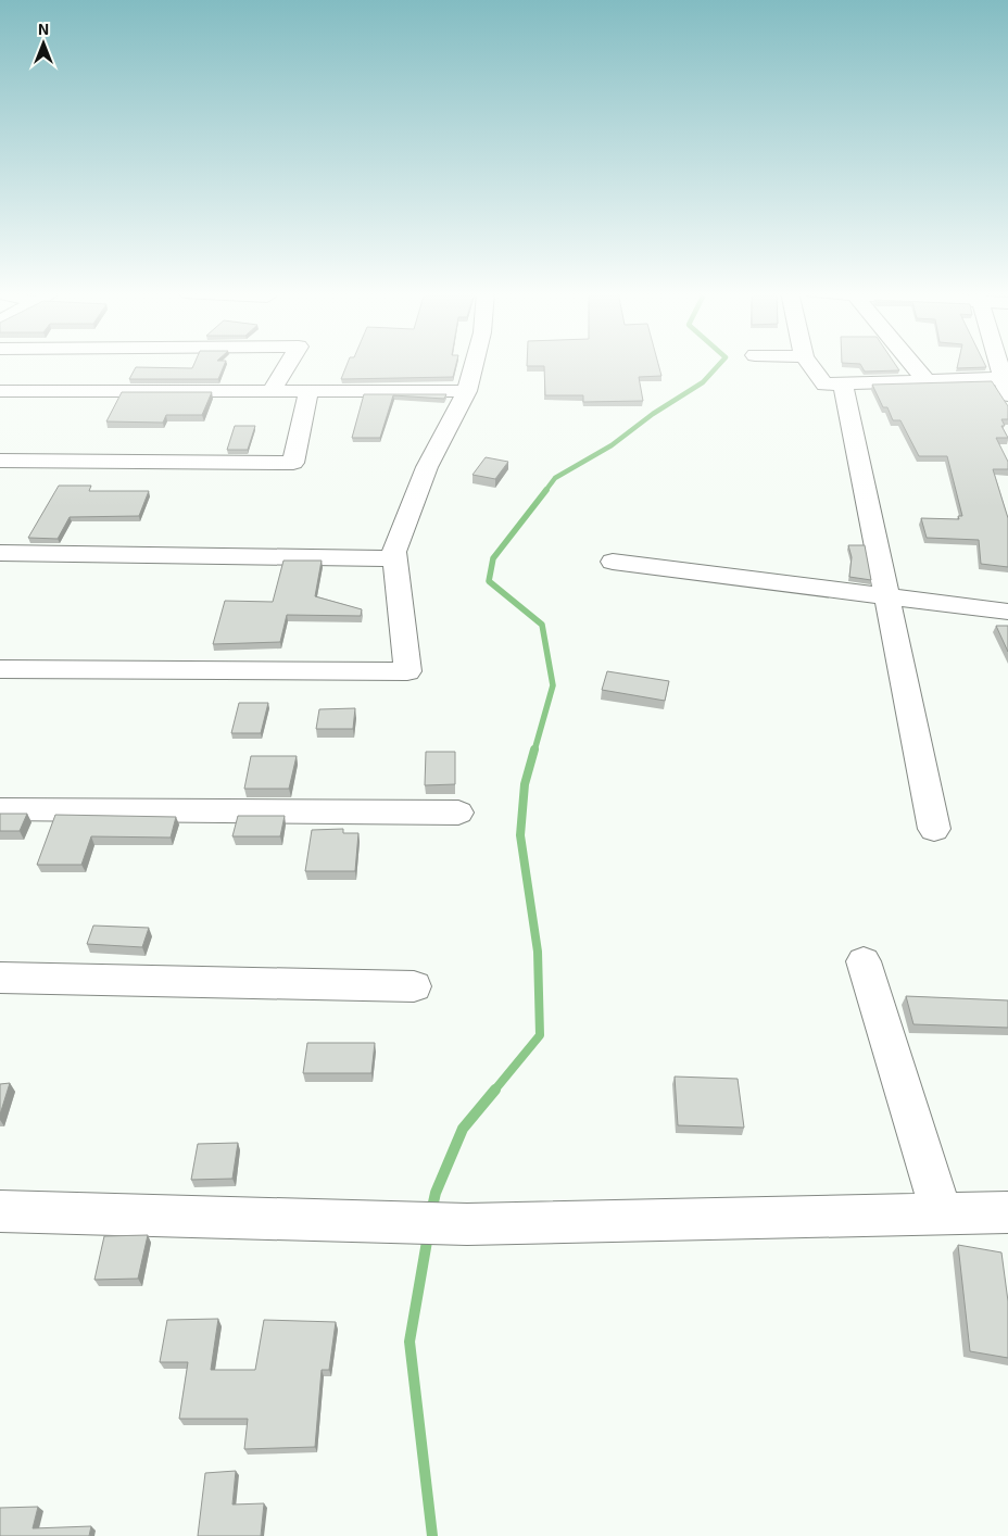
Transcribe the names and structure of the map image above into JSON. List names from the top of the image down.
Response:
{
  "north": "top"
}
